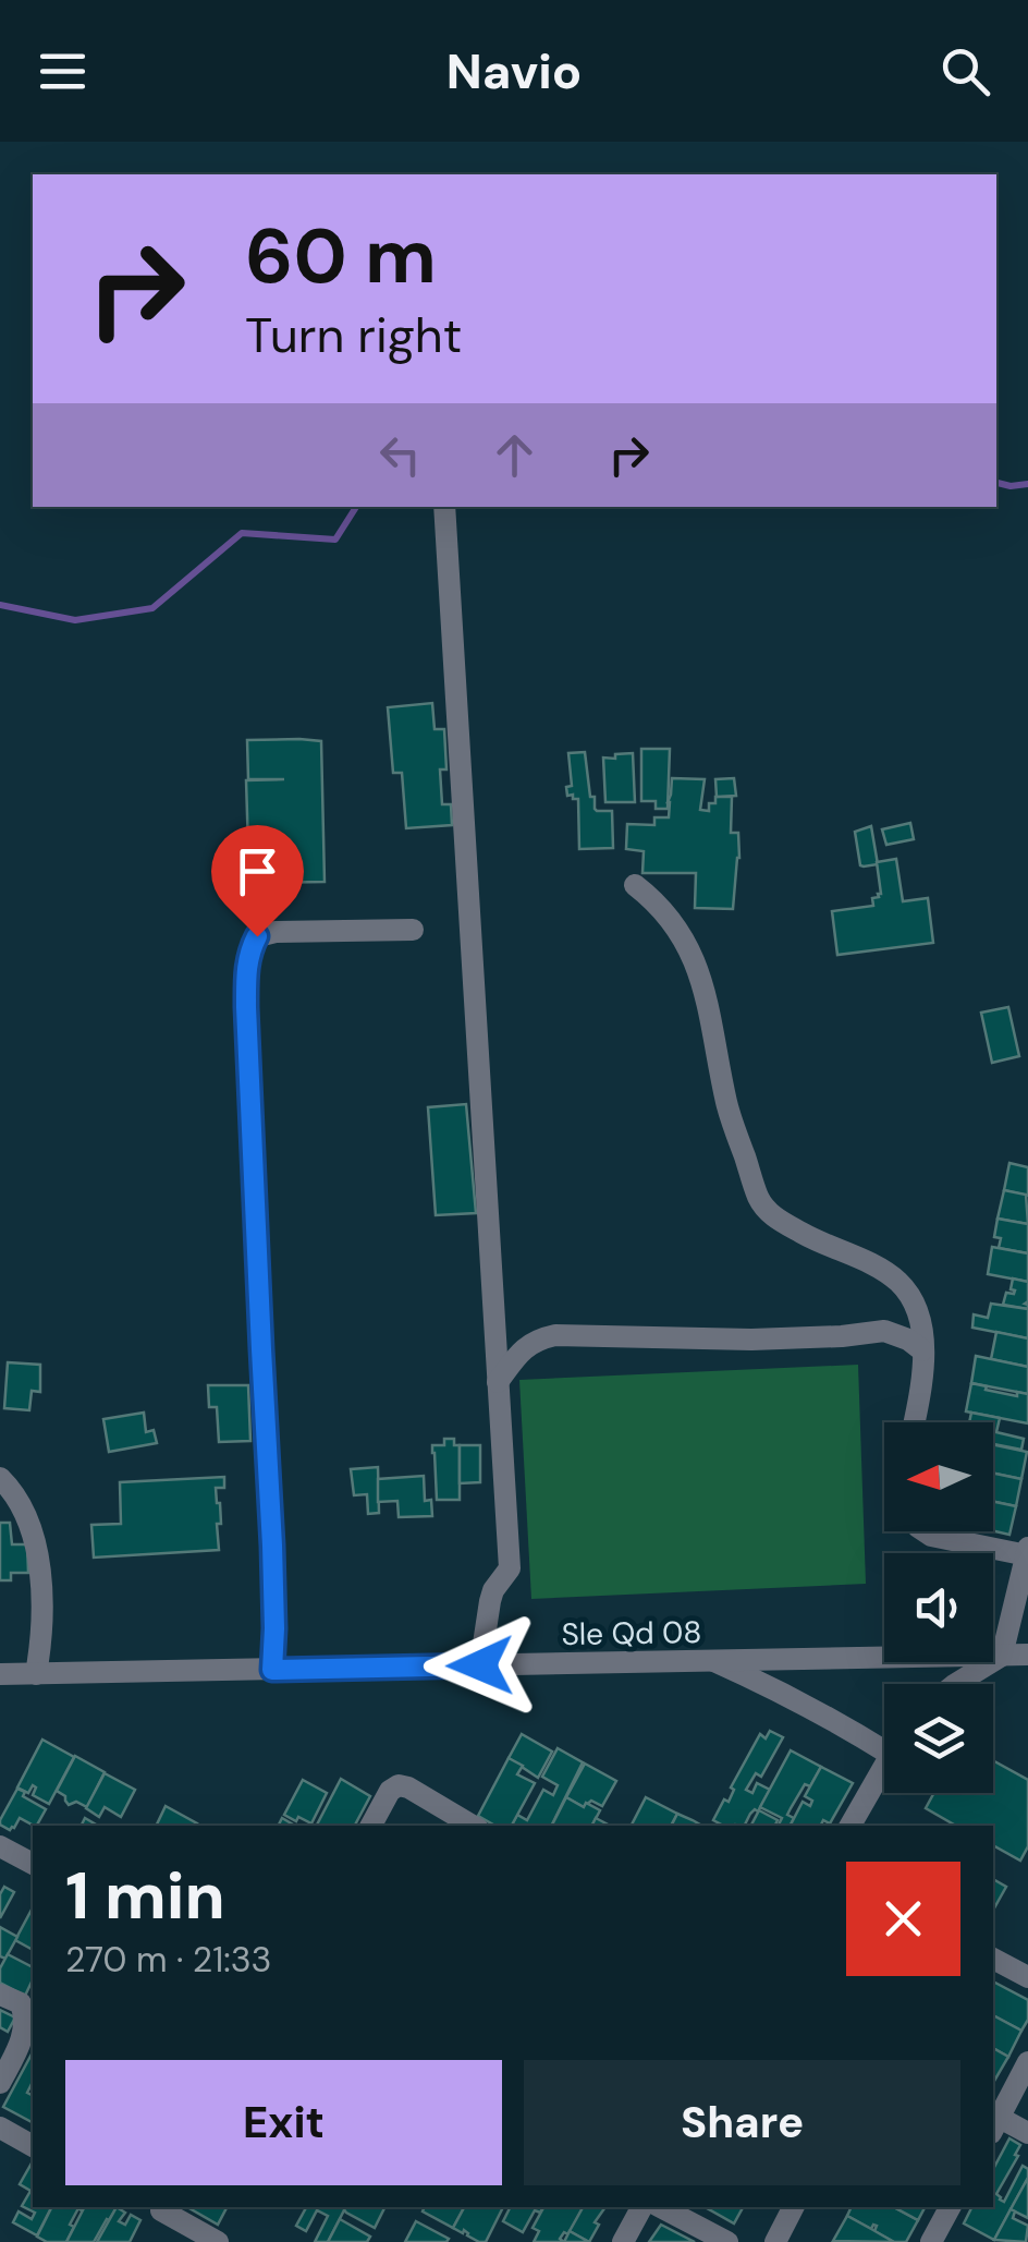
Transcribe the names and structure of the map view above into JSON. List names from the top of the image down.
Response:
{
  "streets": {
    "street": ["Sle Qd 08"]
  },
  "north": "left",
  "page": {
    "header": "Navio",
    "turn": ["60 m", "Turn right"],
    "heading": ["1 min", "270 m · 21:33"],
    "buttons": ["Exit", "Share"]
  }
}
